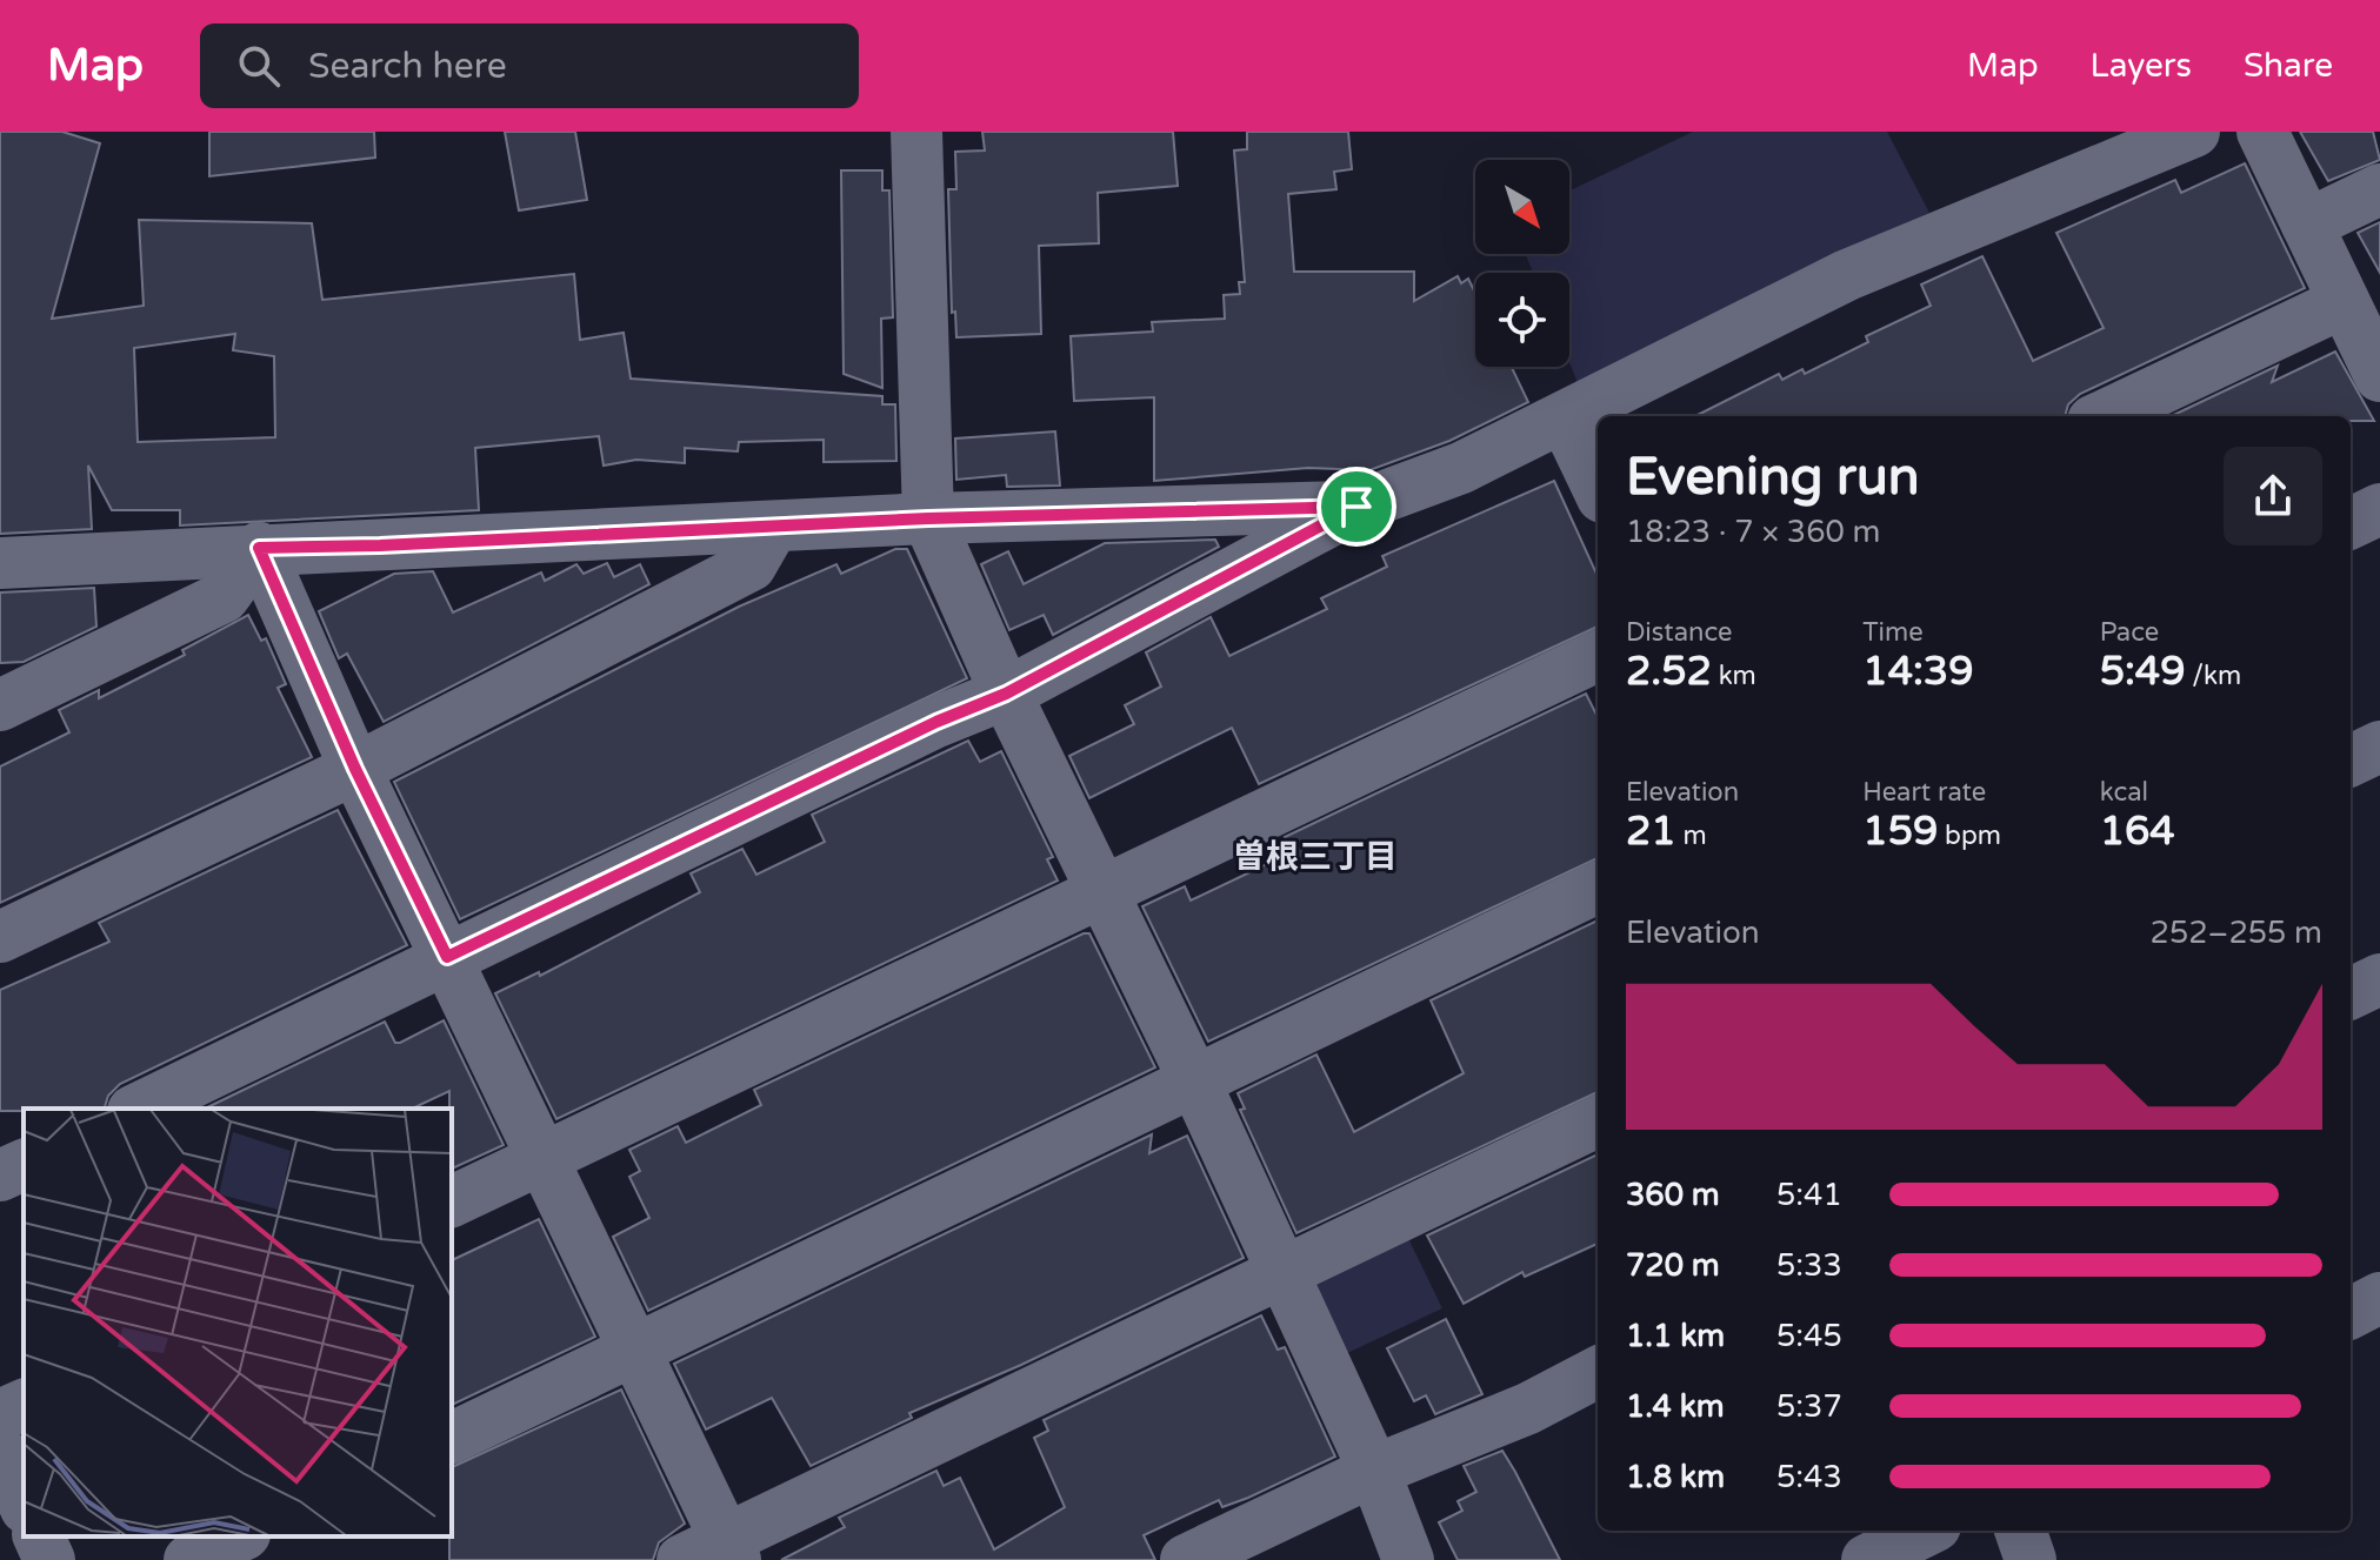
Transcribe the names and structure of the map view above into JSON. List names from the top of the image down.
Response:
{
  "districts": ["曽根三丁目"],
  "north": "bottom right",
  "page": {
    "header": "Map",
    "search": "Search here",
    "nav": ["Map", "Layers", "Share"],
    "heading": ["Evening run", "18:23 · 7 × 360 m"],
    "stats": [
      ["Distance", "2.52 km"],
      ["Time", "14:39"],
      ["Pace", "5:49 /km"],
      ["Elevation", "21 m"],
      ["Heart rate", "159 bpm"],
      ["kcal", "164"]
    ],
    "chart": ["Elevation", "252–255 m"],
    "list": [
      {
        "name": "360 m",
        "note": "5:41"
      },
      {
        "name": "720 m",
        "note": "5:33"
      },
      {
        "name": "1.1 km",
        "note": "5:45"
      },
      {
        "name": "1.4 km",
        "note": "5:37"
      },
      {
        "name": "1.8 km",
        "note": "5:43"
      }
    ]
  }
}
